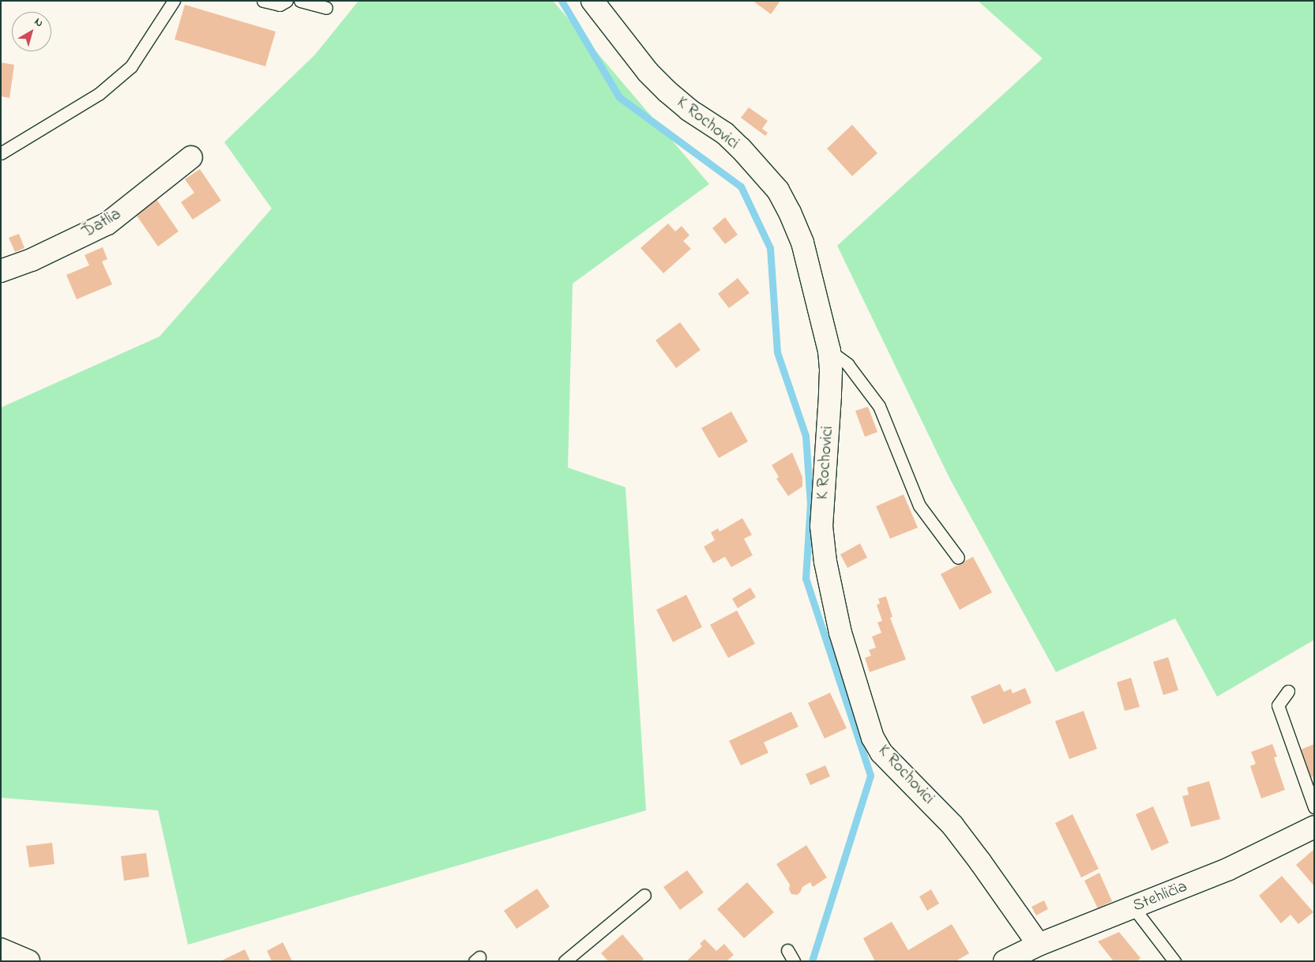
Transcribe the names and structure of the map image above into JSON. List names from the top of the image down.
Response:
{
  "streets": {
    "street": ["K Rochovici", "Ďatlia", "Stehličia"]
  },
  "crossings": [
    ["K Rochovici", "Stehličia"]
  ],
  "north": "top right"
}
